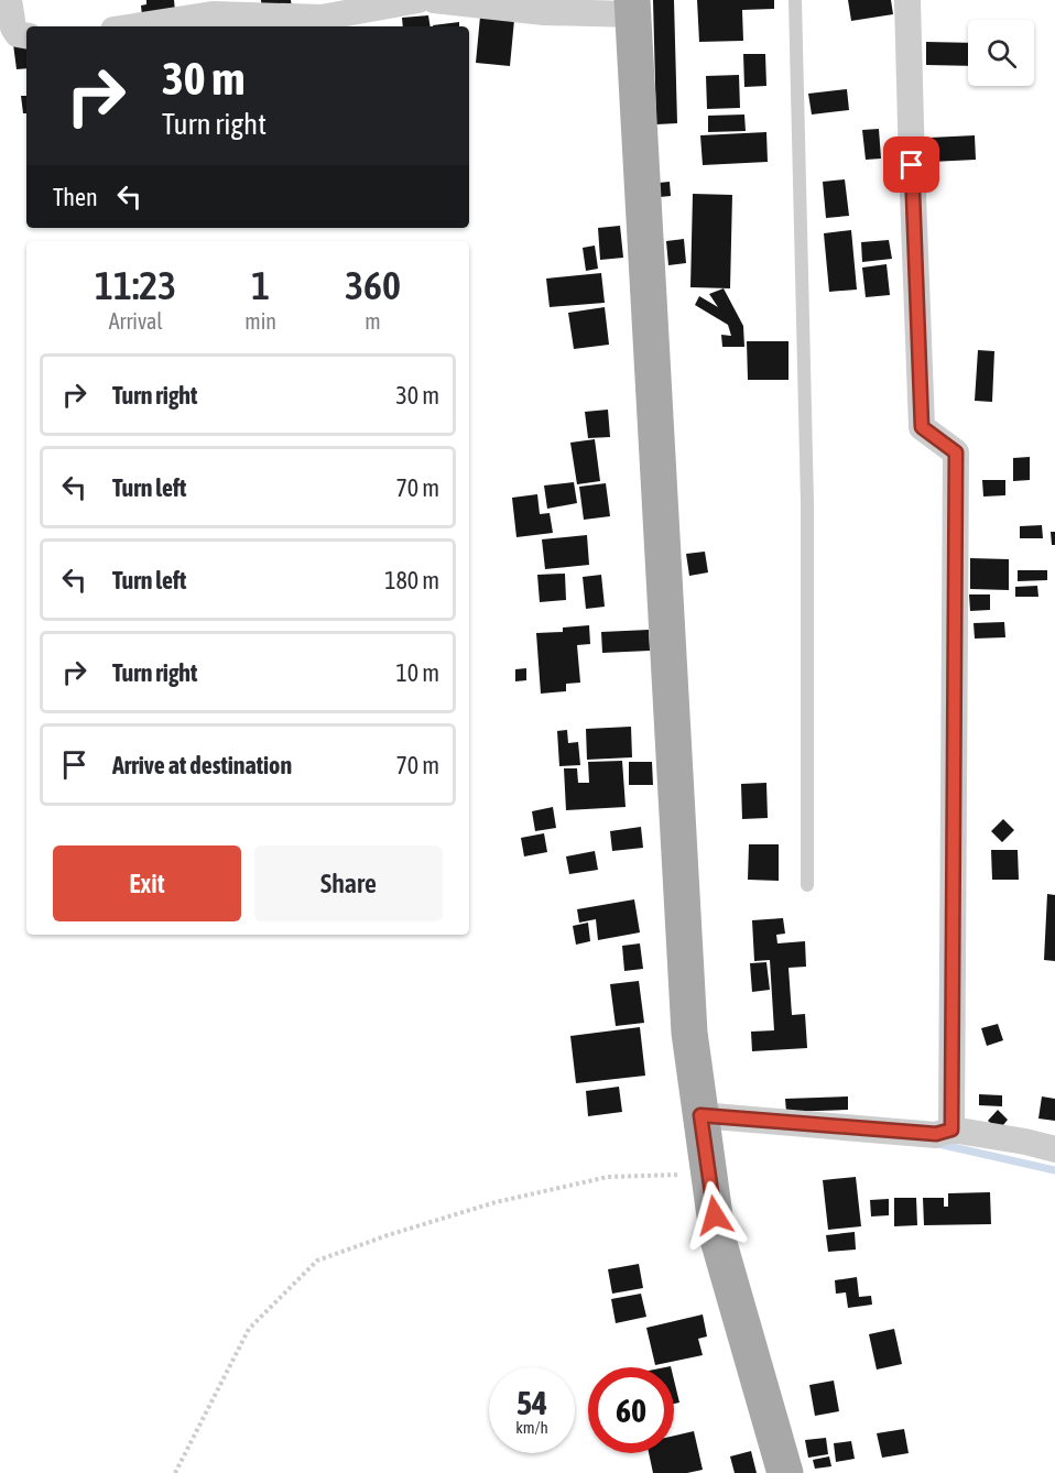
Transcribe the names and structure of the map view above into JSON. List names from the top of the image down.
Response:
{
  "page": {
    "turn": ["30 m", "Turn right"],
    "then": "Then",
    "eta": [
      "11:23",
      "Arrival",
      "1",
      "min",
      "360",
      "m"
    ],
    "list": [
      {
        "name": "Turn right",
        "value": "30 m"
      },
      {
        "name": "Turn left",
        "value": "70 m"
      },
      {
        "name": "Turn left",
        "value": "180 m"
      },
      {
        "name": "Turn right",
        "value": "10 m"
      },
      {
        "name": "Arrive at destination",
        "value": "70 m"
      }
    ],
    "buttons": ["Exit", "Share"],
    "speed": "54 km/h",
    "limit": "60"
  }
}
